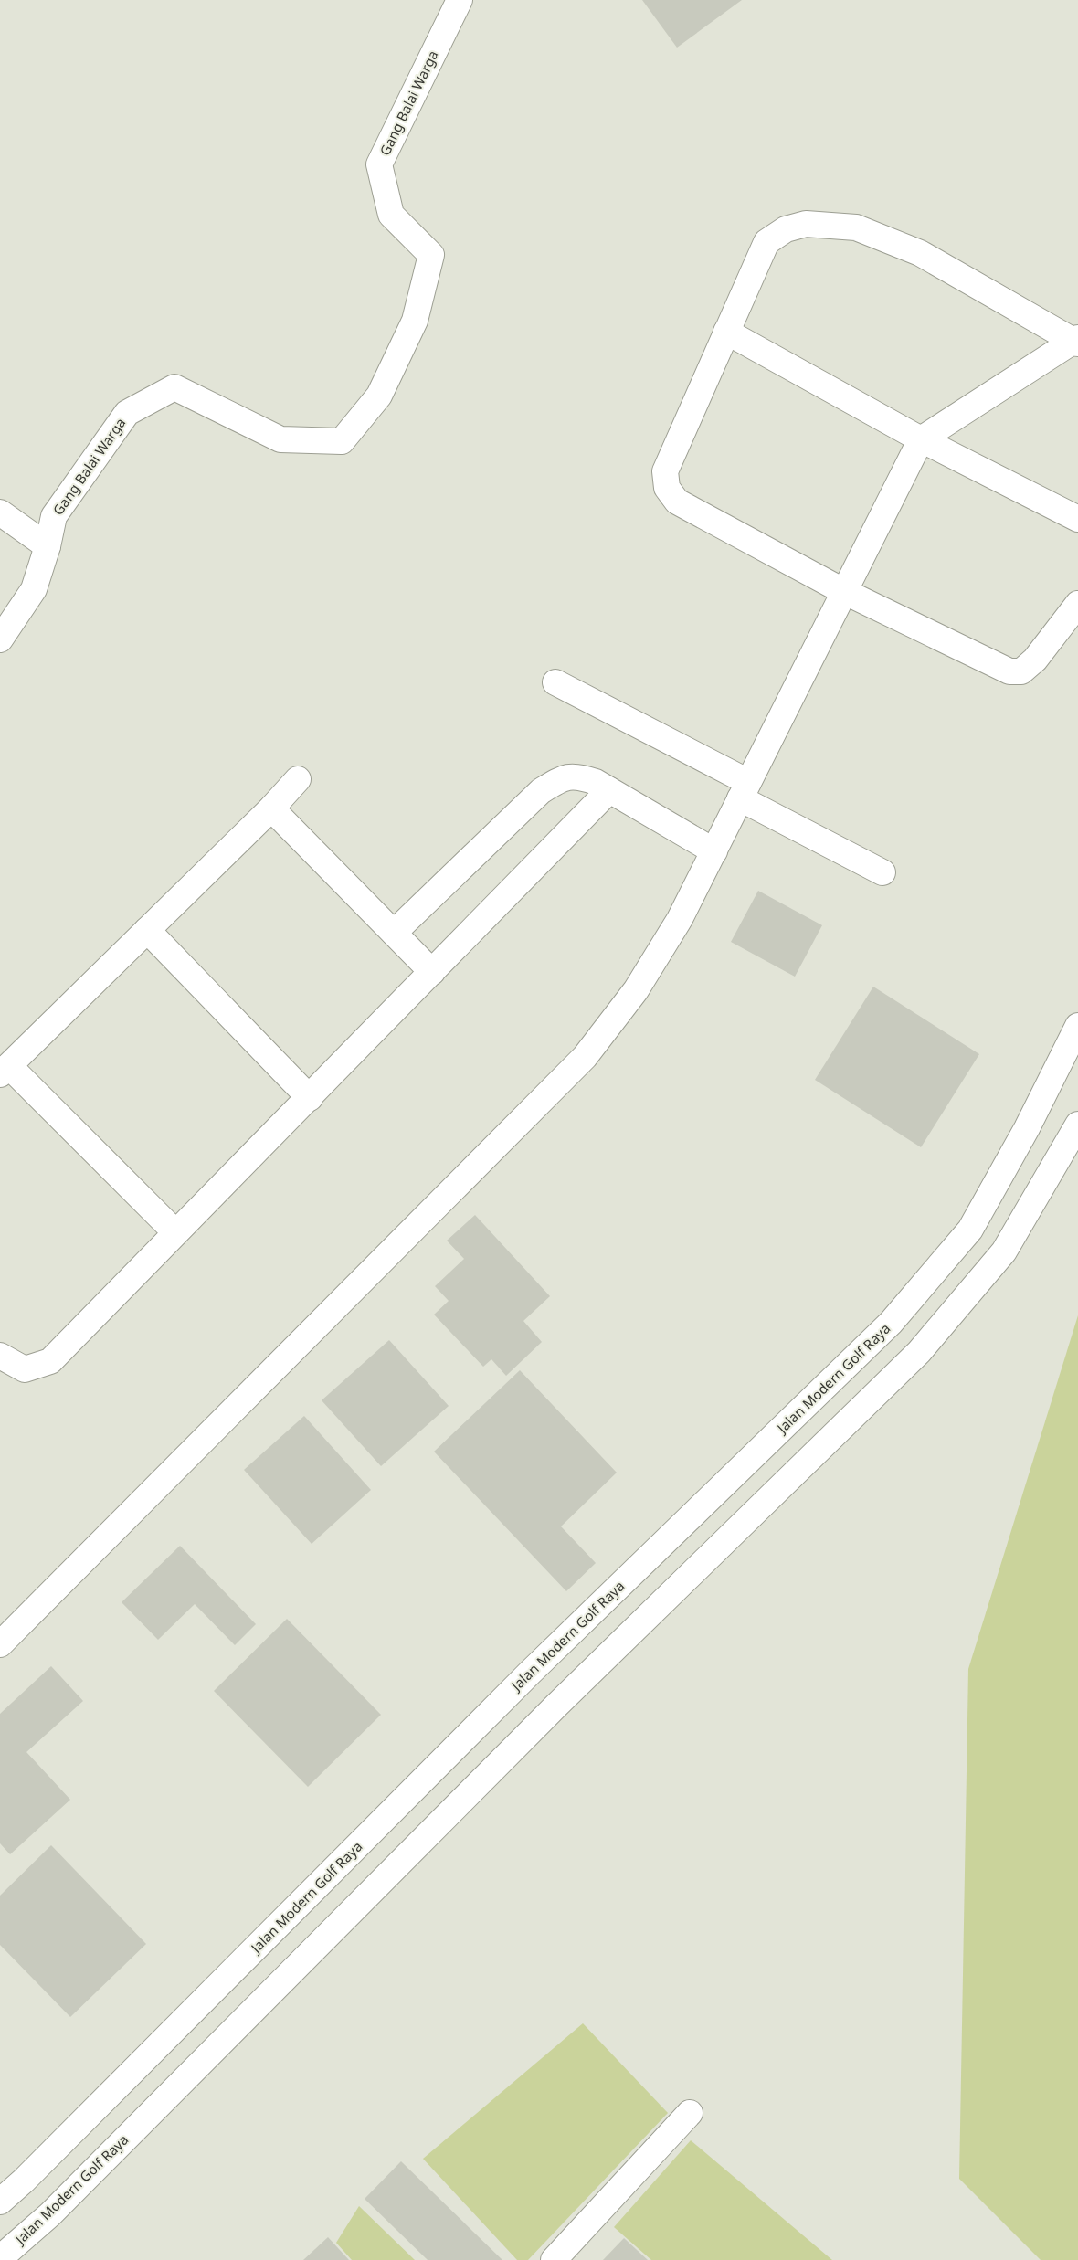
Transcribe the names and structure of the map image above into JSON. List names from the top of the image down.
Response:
{
  "streets": {
    "street": ["Gang Balai Warga", "Jalan Modern Golf Raya"]
  }
}
